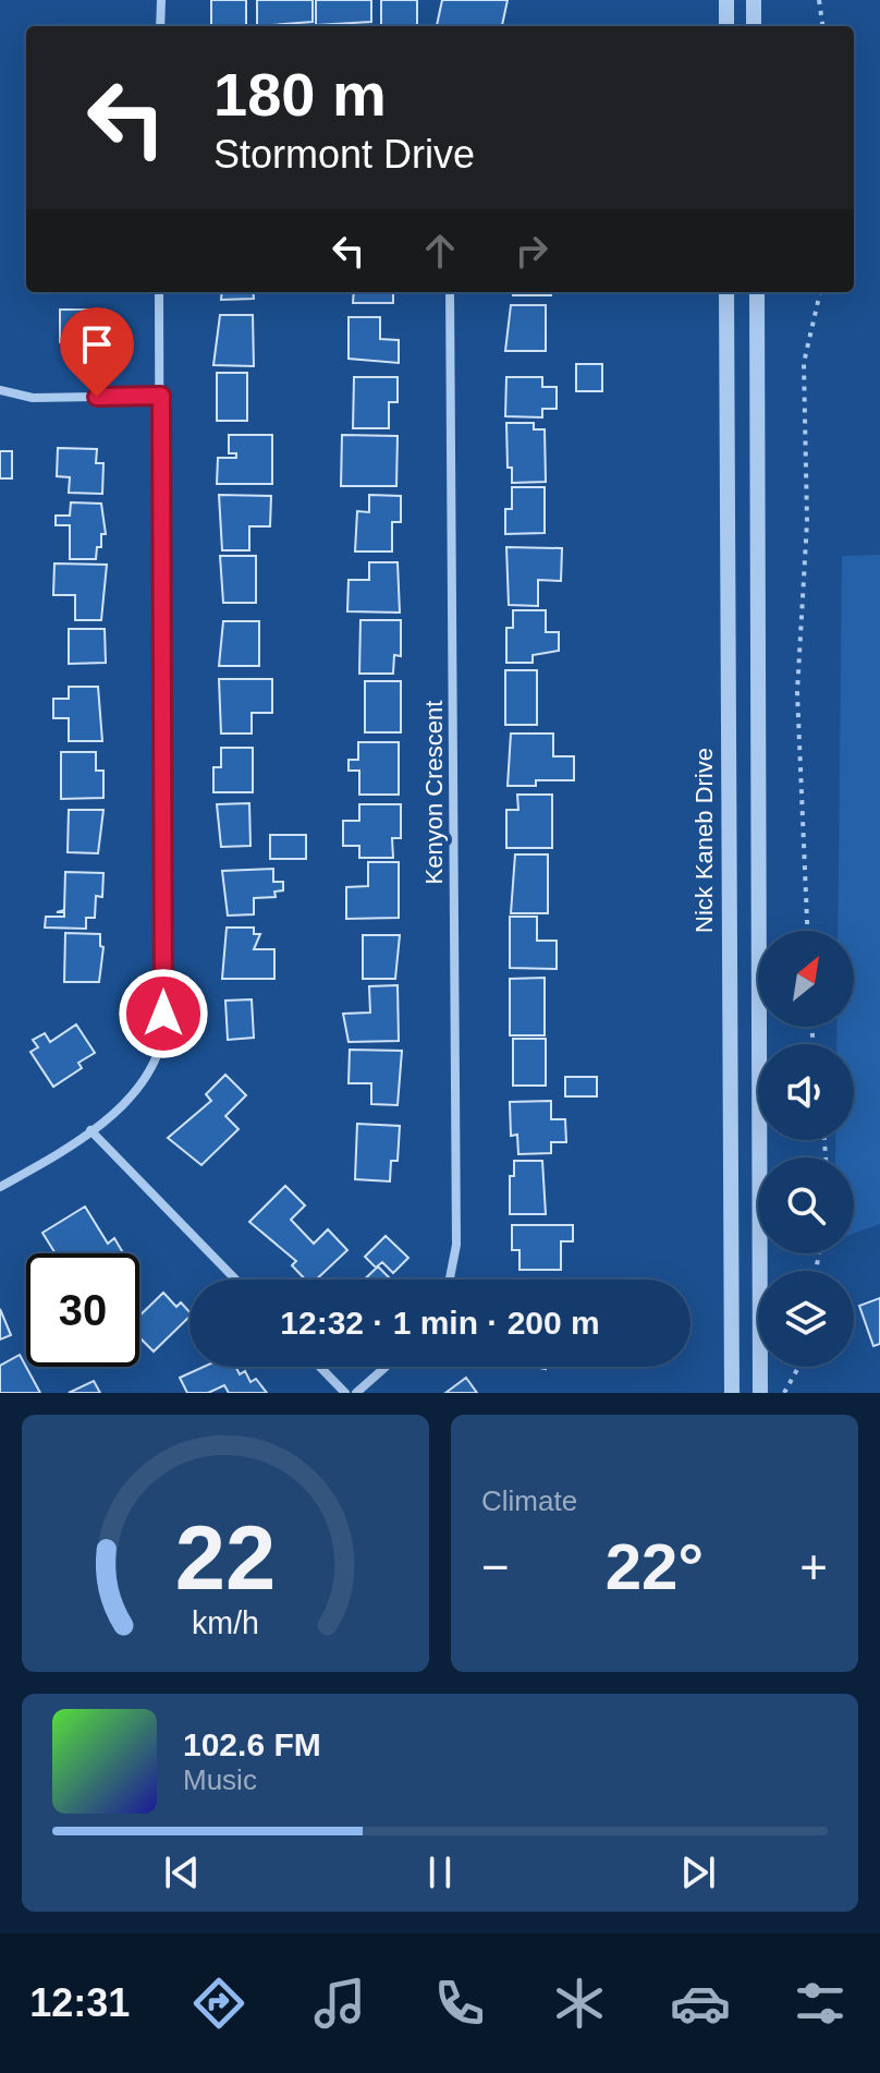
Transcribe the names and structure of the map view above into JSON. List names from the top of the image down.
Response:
{
  "streets": {
    "street": ["Kenyon Crescent", "Nick Kaneb Drive"]
  },
  "north": "top right",
  "page": {
    "turn": ["180 m", "Stormont Drive"],
    "limit": "30",
    "trip": "12:32 · 1 min · 200 m",
    "tile": "Climate",
    "heat": ["−", "22°", "+"],
    "song": ["102.6 FM", "Music"],
    "tabs": "12:31",
    "gauge": ["22", "km/h"]
  }
}
